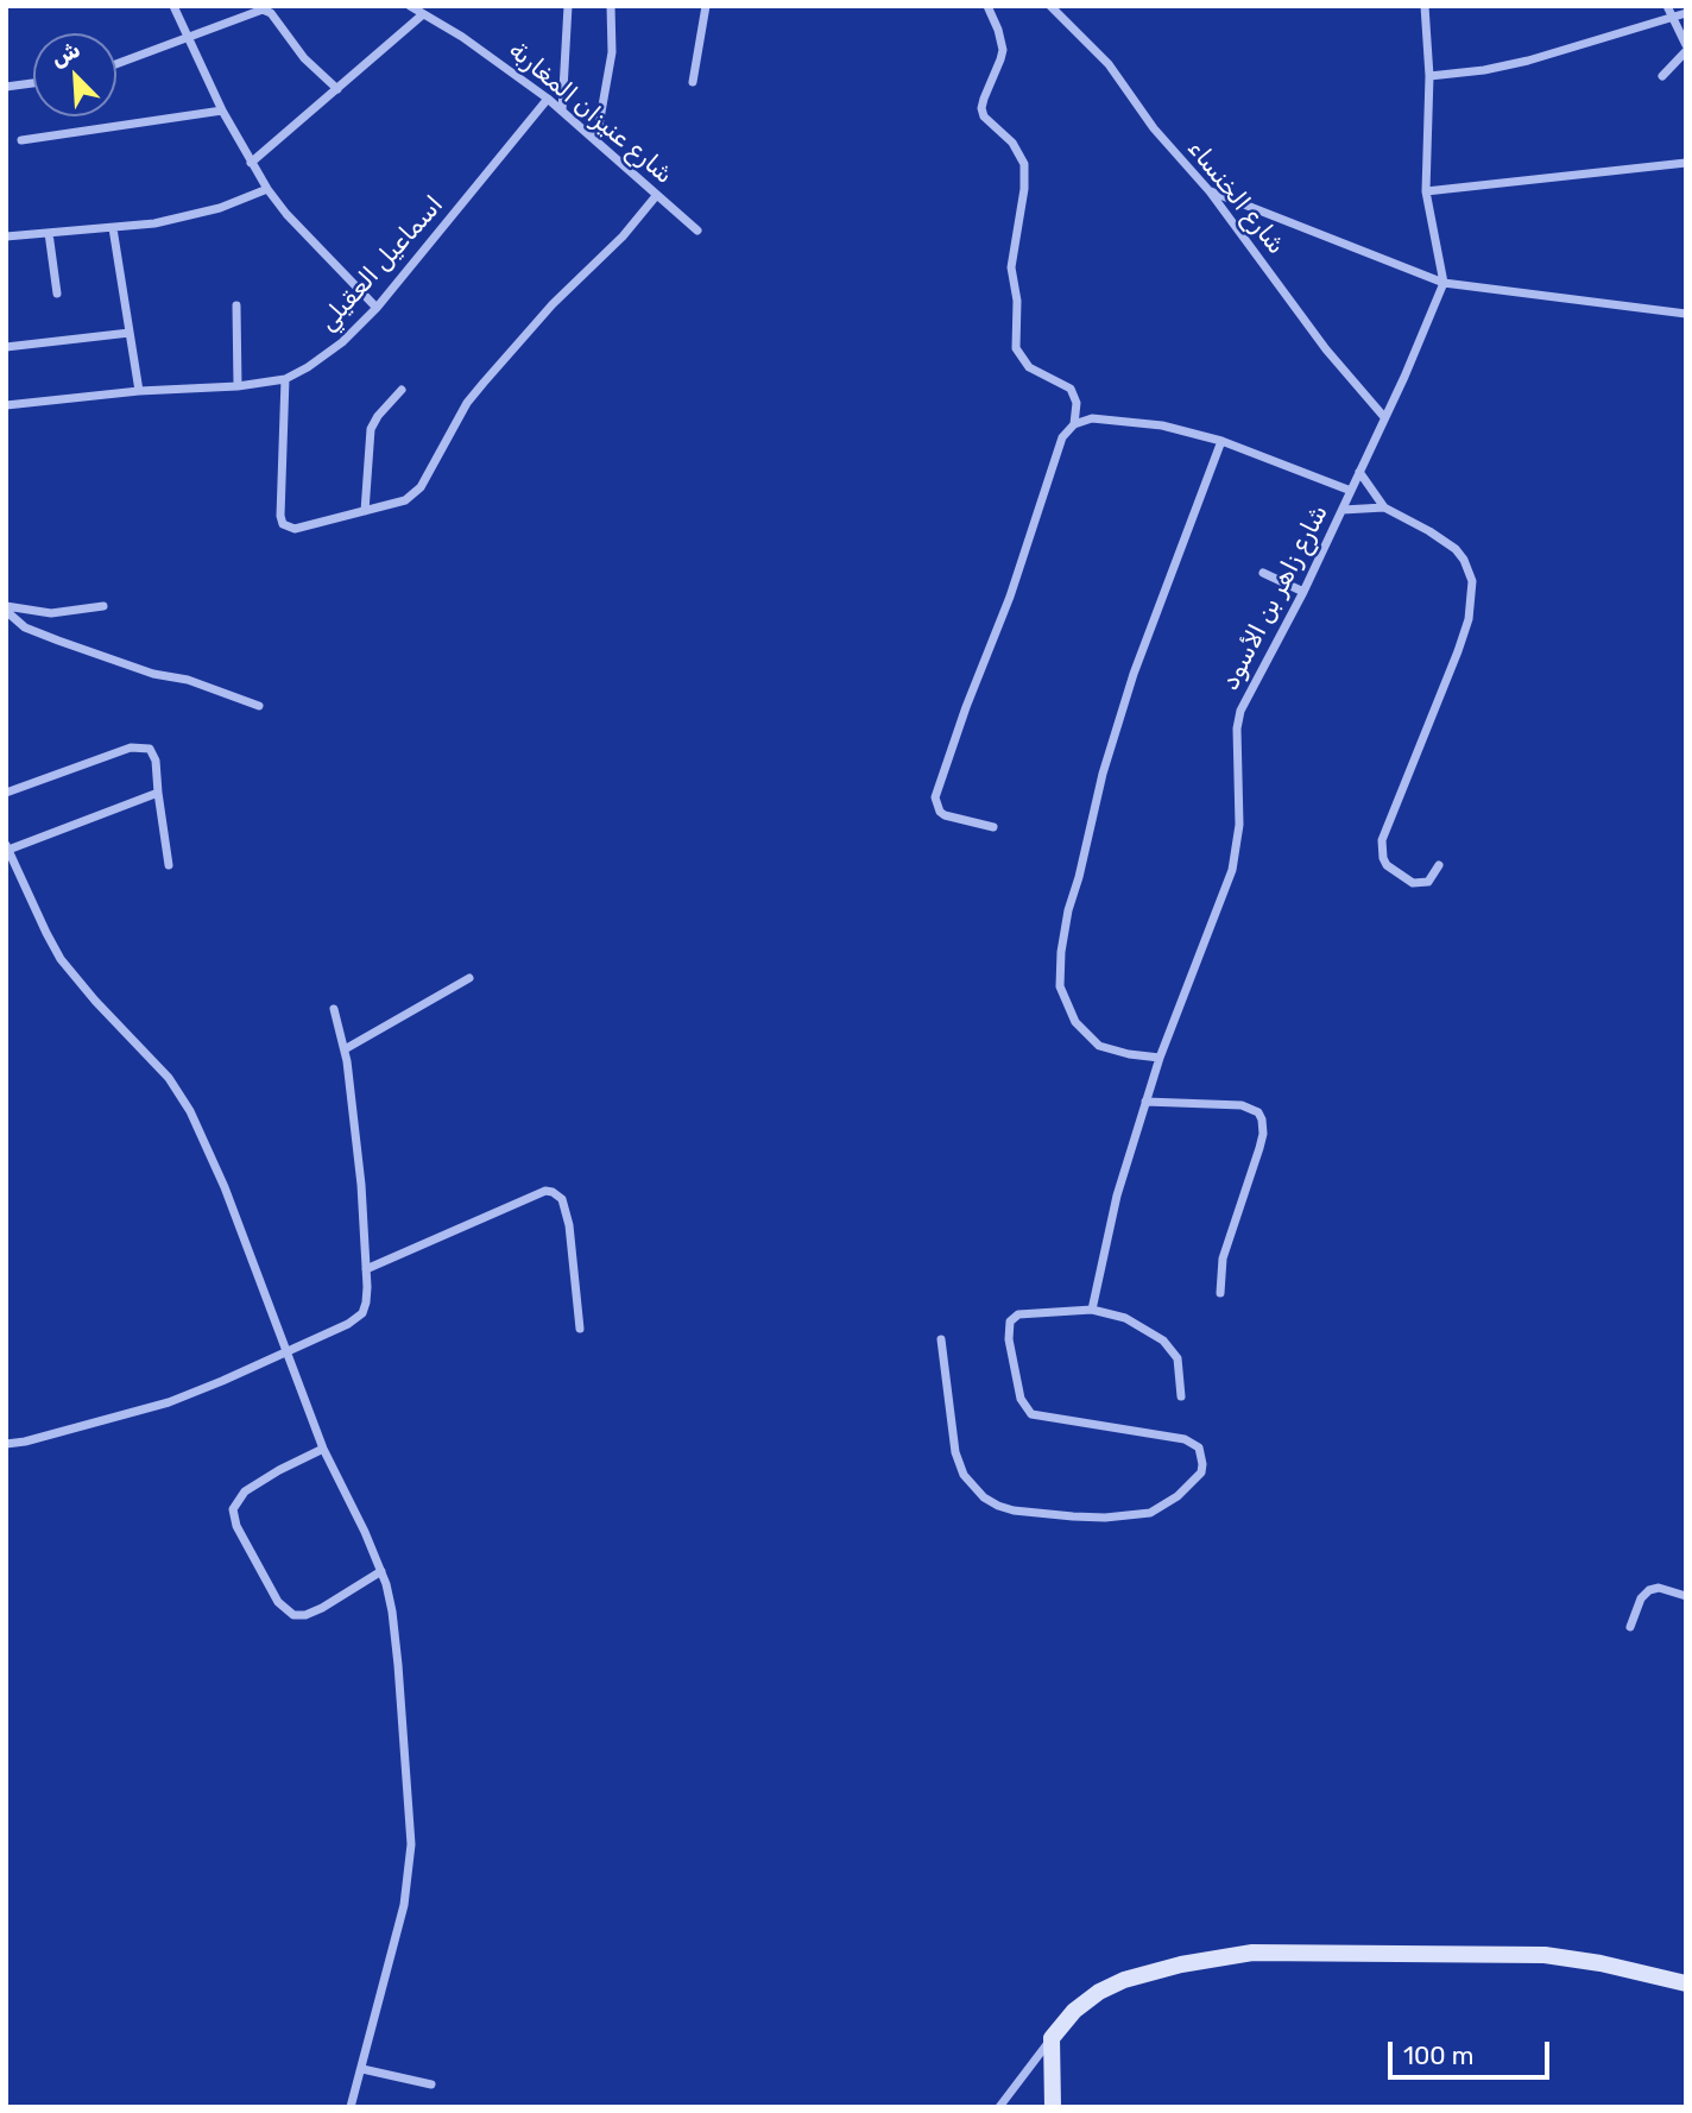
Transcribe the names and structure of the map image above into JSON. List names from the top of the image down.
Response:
{
  "streets": {
    "street": [
      "شارع عنيزان المغاربة",
      "شارع الخنساء",
      "اسماعيل العقيلي",
      "شارع زاهر بن الأسود"
    ]
  },
  "crossings": [
    ["شارع عنيزان المغاربة", "اسماعيل العقيلي"],
    ["شارع الخنساء", "شارع زاهر بن الأسود"]
  ],
  "scale_bar": "100 m",
  "north": "top left"
}
